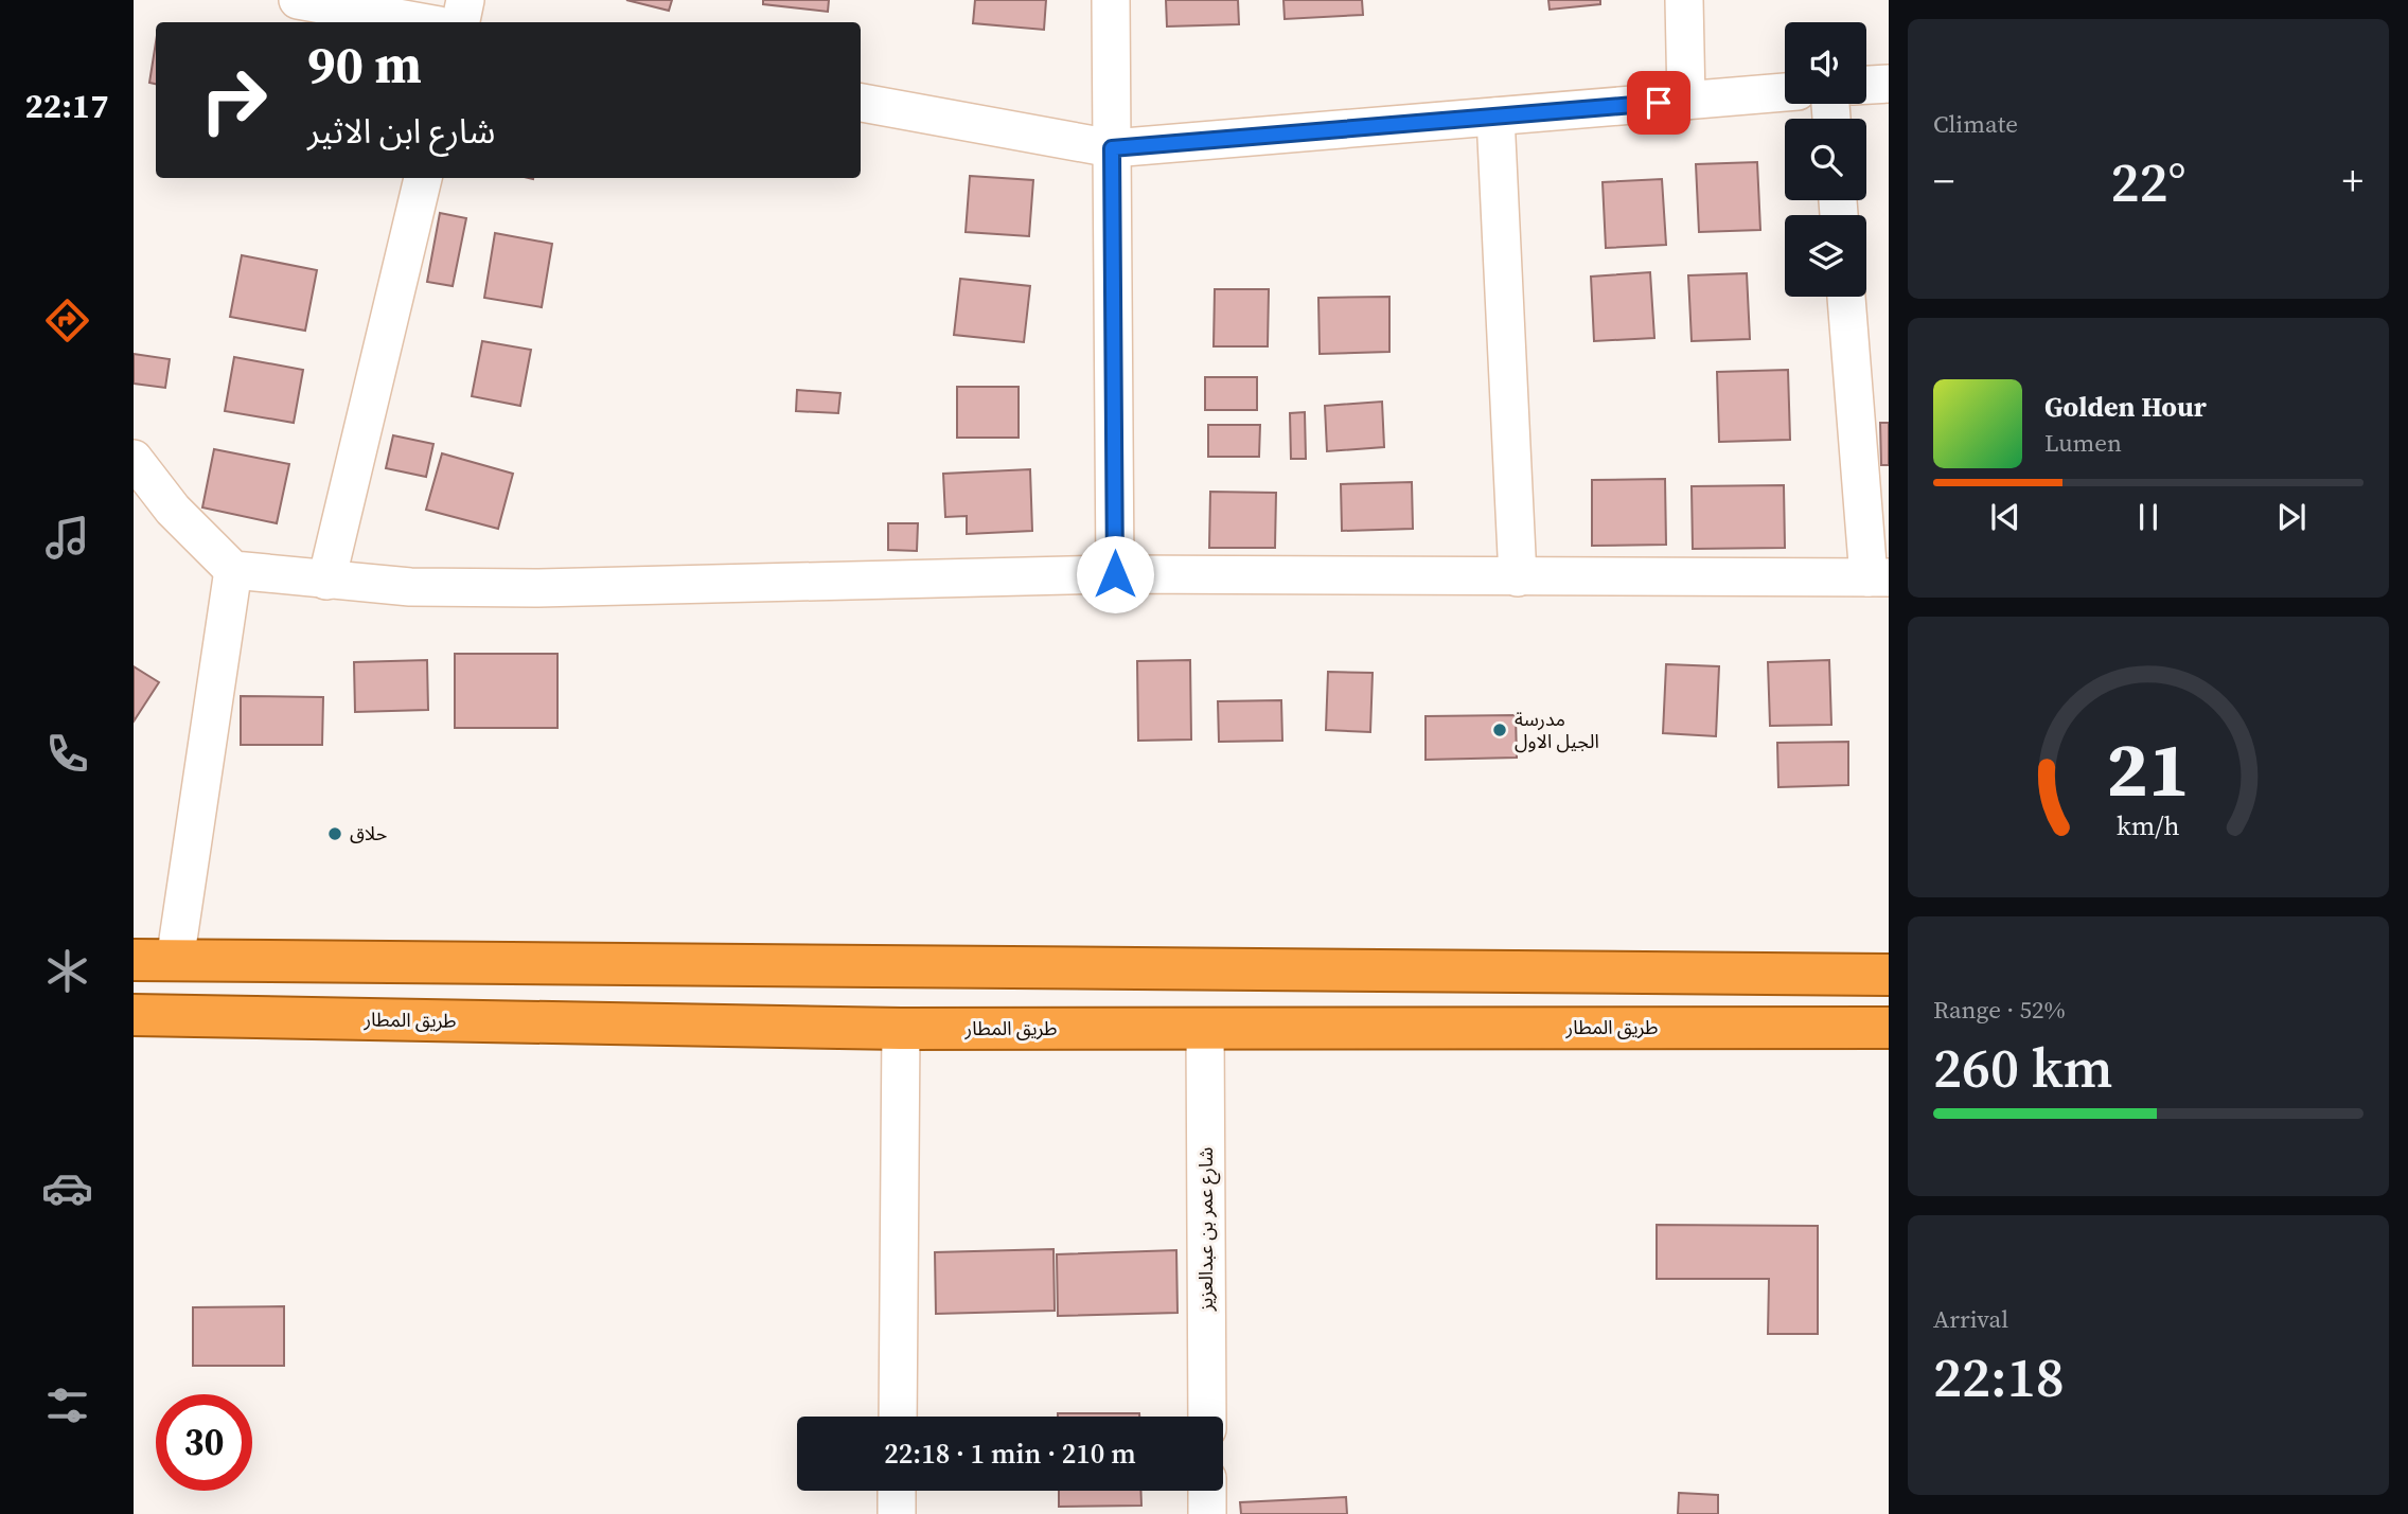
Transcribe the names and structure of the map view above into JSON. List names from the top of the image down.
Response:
{
  "streets": {
    "highway": ["طريق المطار"],
    "street": ["شارع عمر بن عبدالعزيز"]
  },
  "crossings": [
    ["طريق المطار", "شارع عمر بن عبدالعزيز"]
  ],
  "places": ["مدرسة الجيل الاول", "حلاق"],
  "page": {
    "tabs": "22:17",
    "tile": [
      "Climate",
      ["Range · 52%", "260 km"],
      ["Arrival", "22:18"]
    ],
    "turn": ["90 m", "شارع ابن الاثير"],
    "heat": ["−", "22°", "+"],
    "song": ["Golden Hour", "Lumen"],
    "limit": "30",
    "trip": "22:18 · 1 min · 210 m",
    "gauge": ["21", "km/h"]
  }
}
